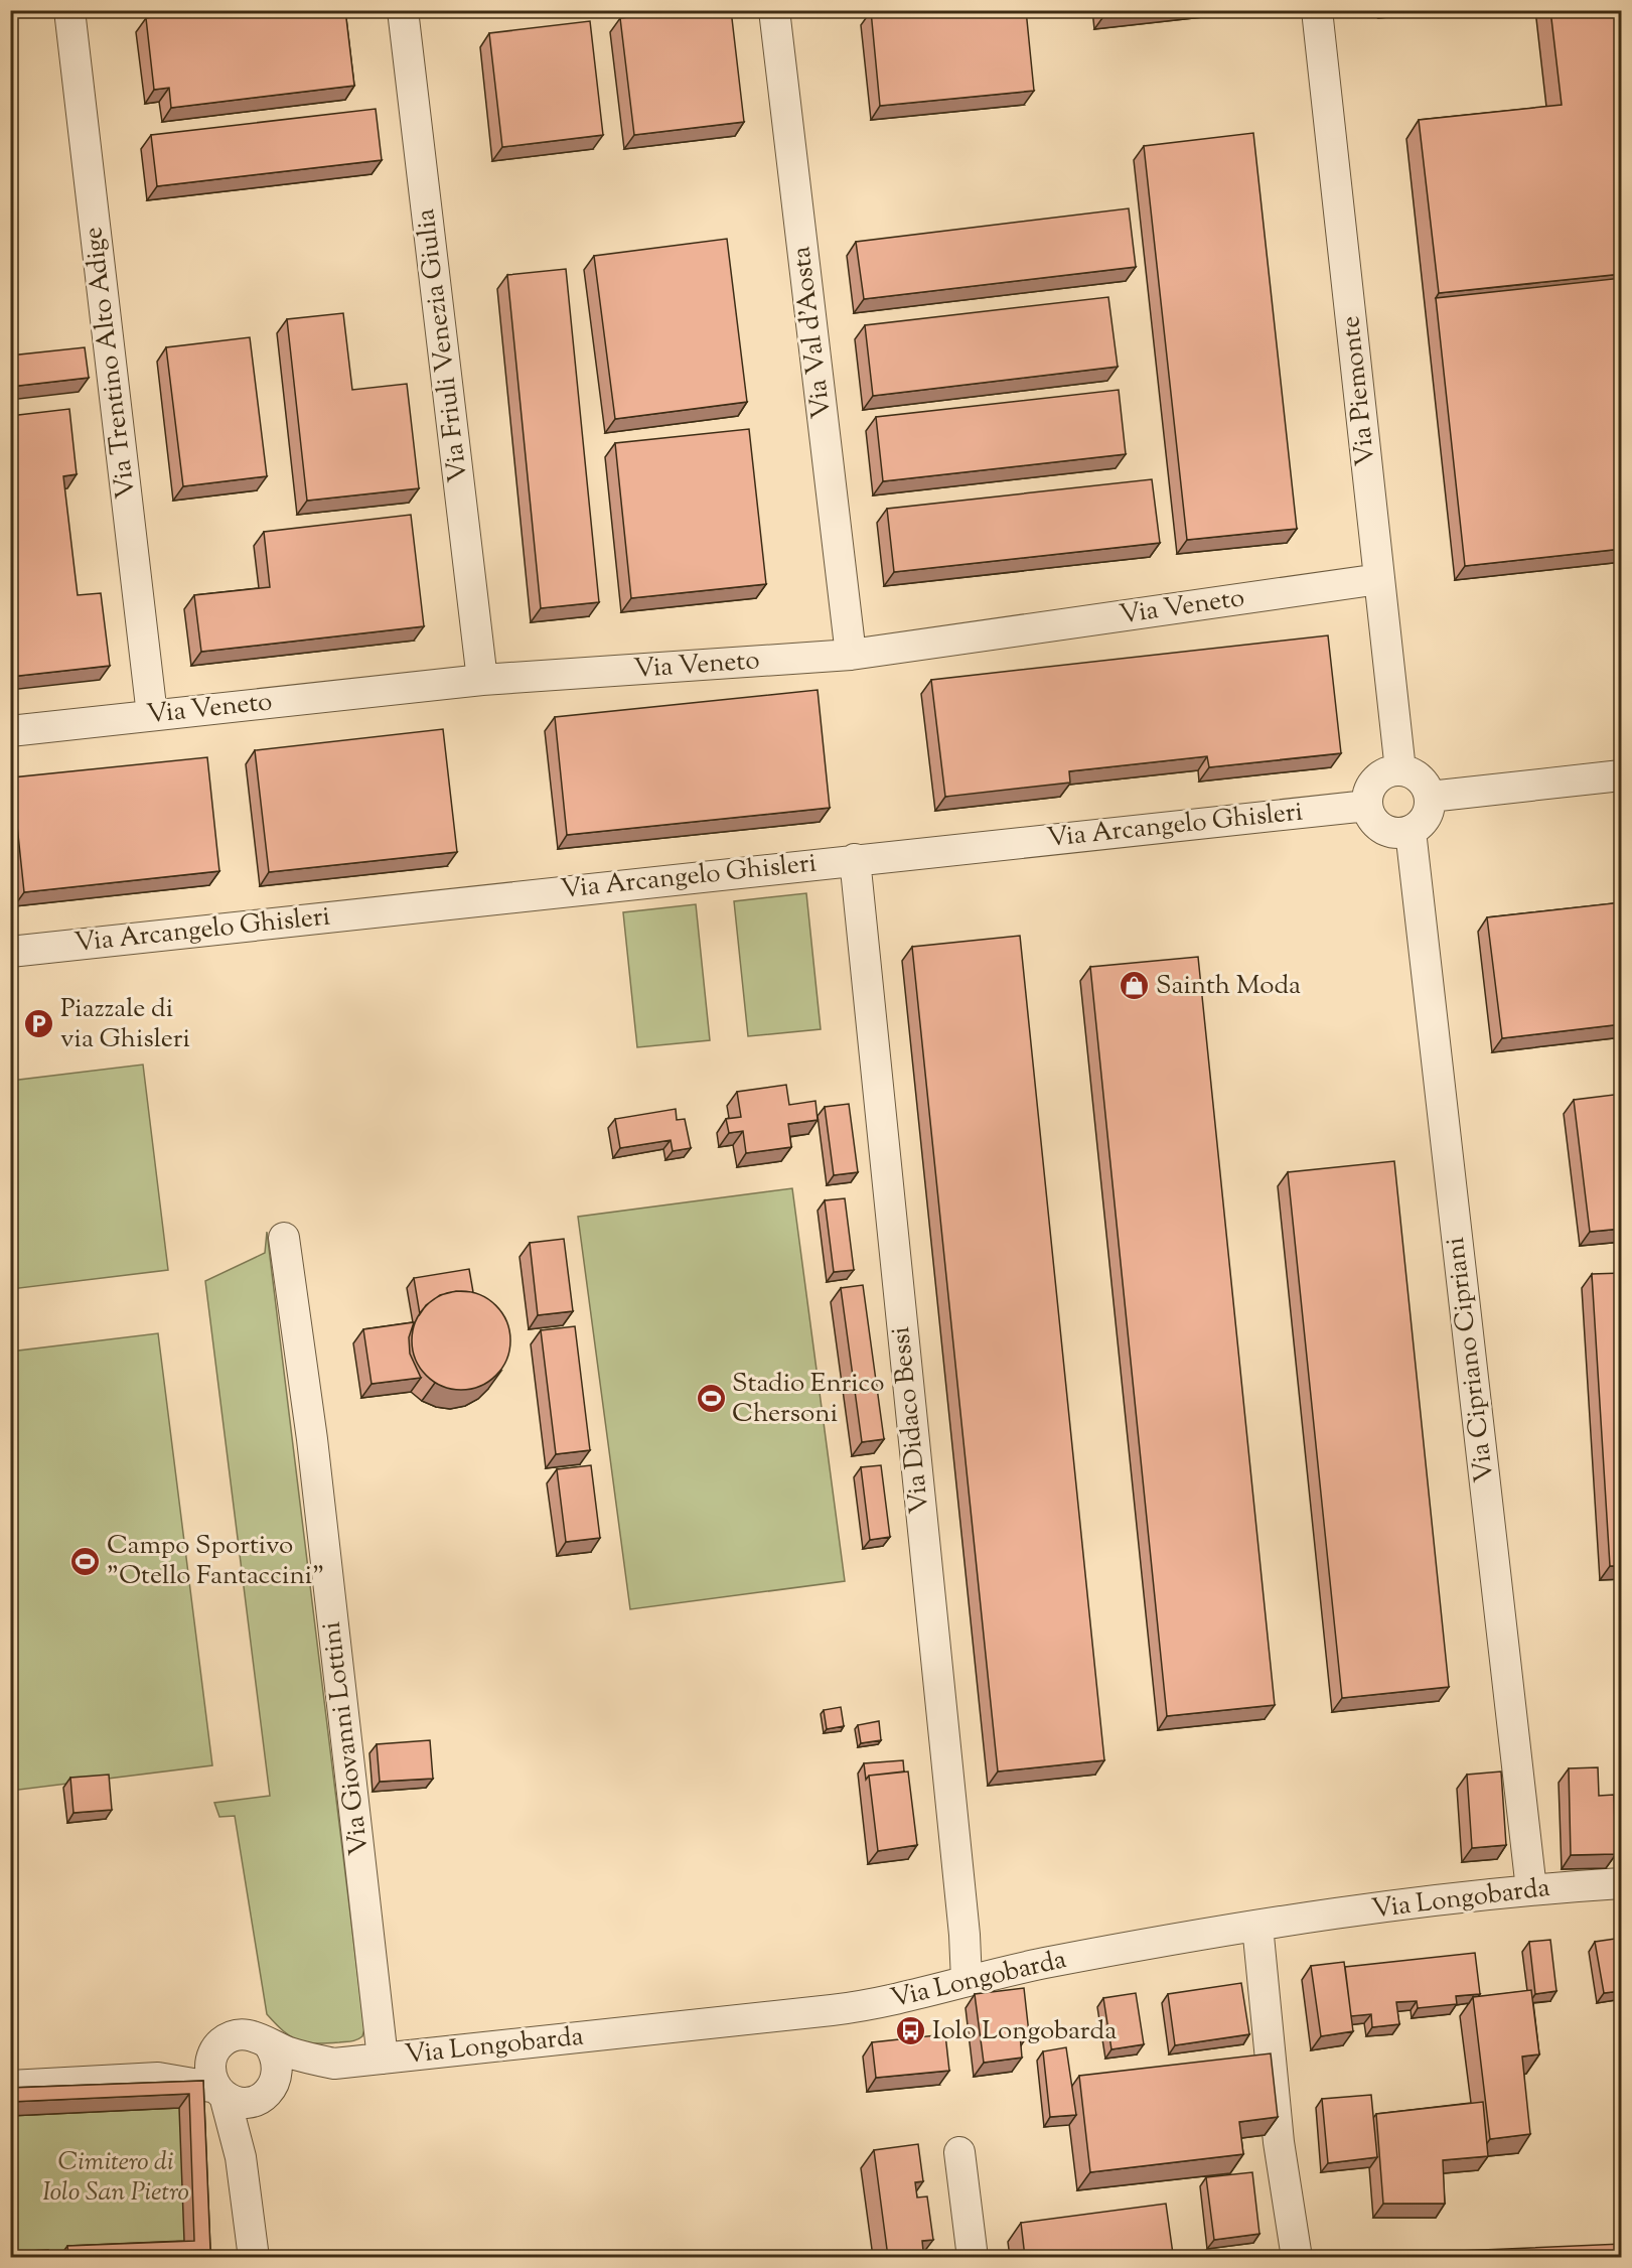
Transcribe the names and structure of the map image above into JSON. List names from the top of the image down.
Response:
{
  "streets": {
    "street": [
      "Via Val d'Aosta",
      "Via Friuli Venezia Giulia",
      "Via Trentino Alto Adige",
      "Via Piemonte",
      "Via Veneto",
      "Via Arcangelo Ghisleri",
      "Via Cipriano Cipriani",
      "Via Didaco Bessi",
      "Via Giovanni Lottini",
      "Via Longobarda"
    ]
  },
  "crossings": [
    ["Via Val d'Aosta", "Via Veneto"],
    ["Via Friuli Venezia Giulia", "Via Veneto"],
    ["Via Trentino Alto Adige", "Via Veneto"],
    ["Via Piemonte", "Via Veneto"],
    ["Via Piemonte", "Via Arcangelo Ghisleri"],
    ["Via Piemonte", "Via Cipriano Cipriani"],
    ["Via Arcangelo Ghisleri", "Via Cipriano Cipriani"],
    ["Via Arcangelo Ghisleri", "Via Didaco Bessi"],
    ["Via Cipriano Cipriani", "Via Longobarda"],
    ["Via Didaco Bessi", "Via Longobarda"],
    ["Via Giovanni Lottini", "Via Longobarda"]
  ],
  "parks": ["Cimitero di Iolo San Pietro"],
  "places": {
    "shop": ["Sainth Moda"],
    "parking": ["Piazzale di via Ghisleri"],
    "sports": ["Stadio Enrico Chersoni", "Campo Sportivo \"Otello Fantaccini\""],
    "bus stop": ["Iolo Longobarda"]
  }
}
